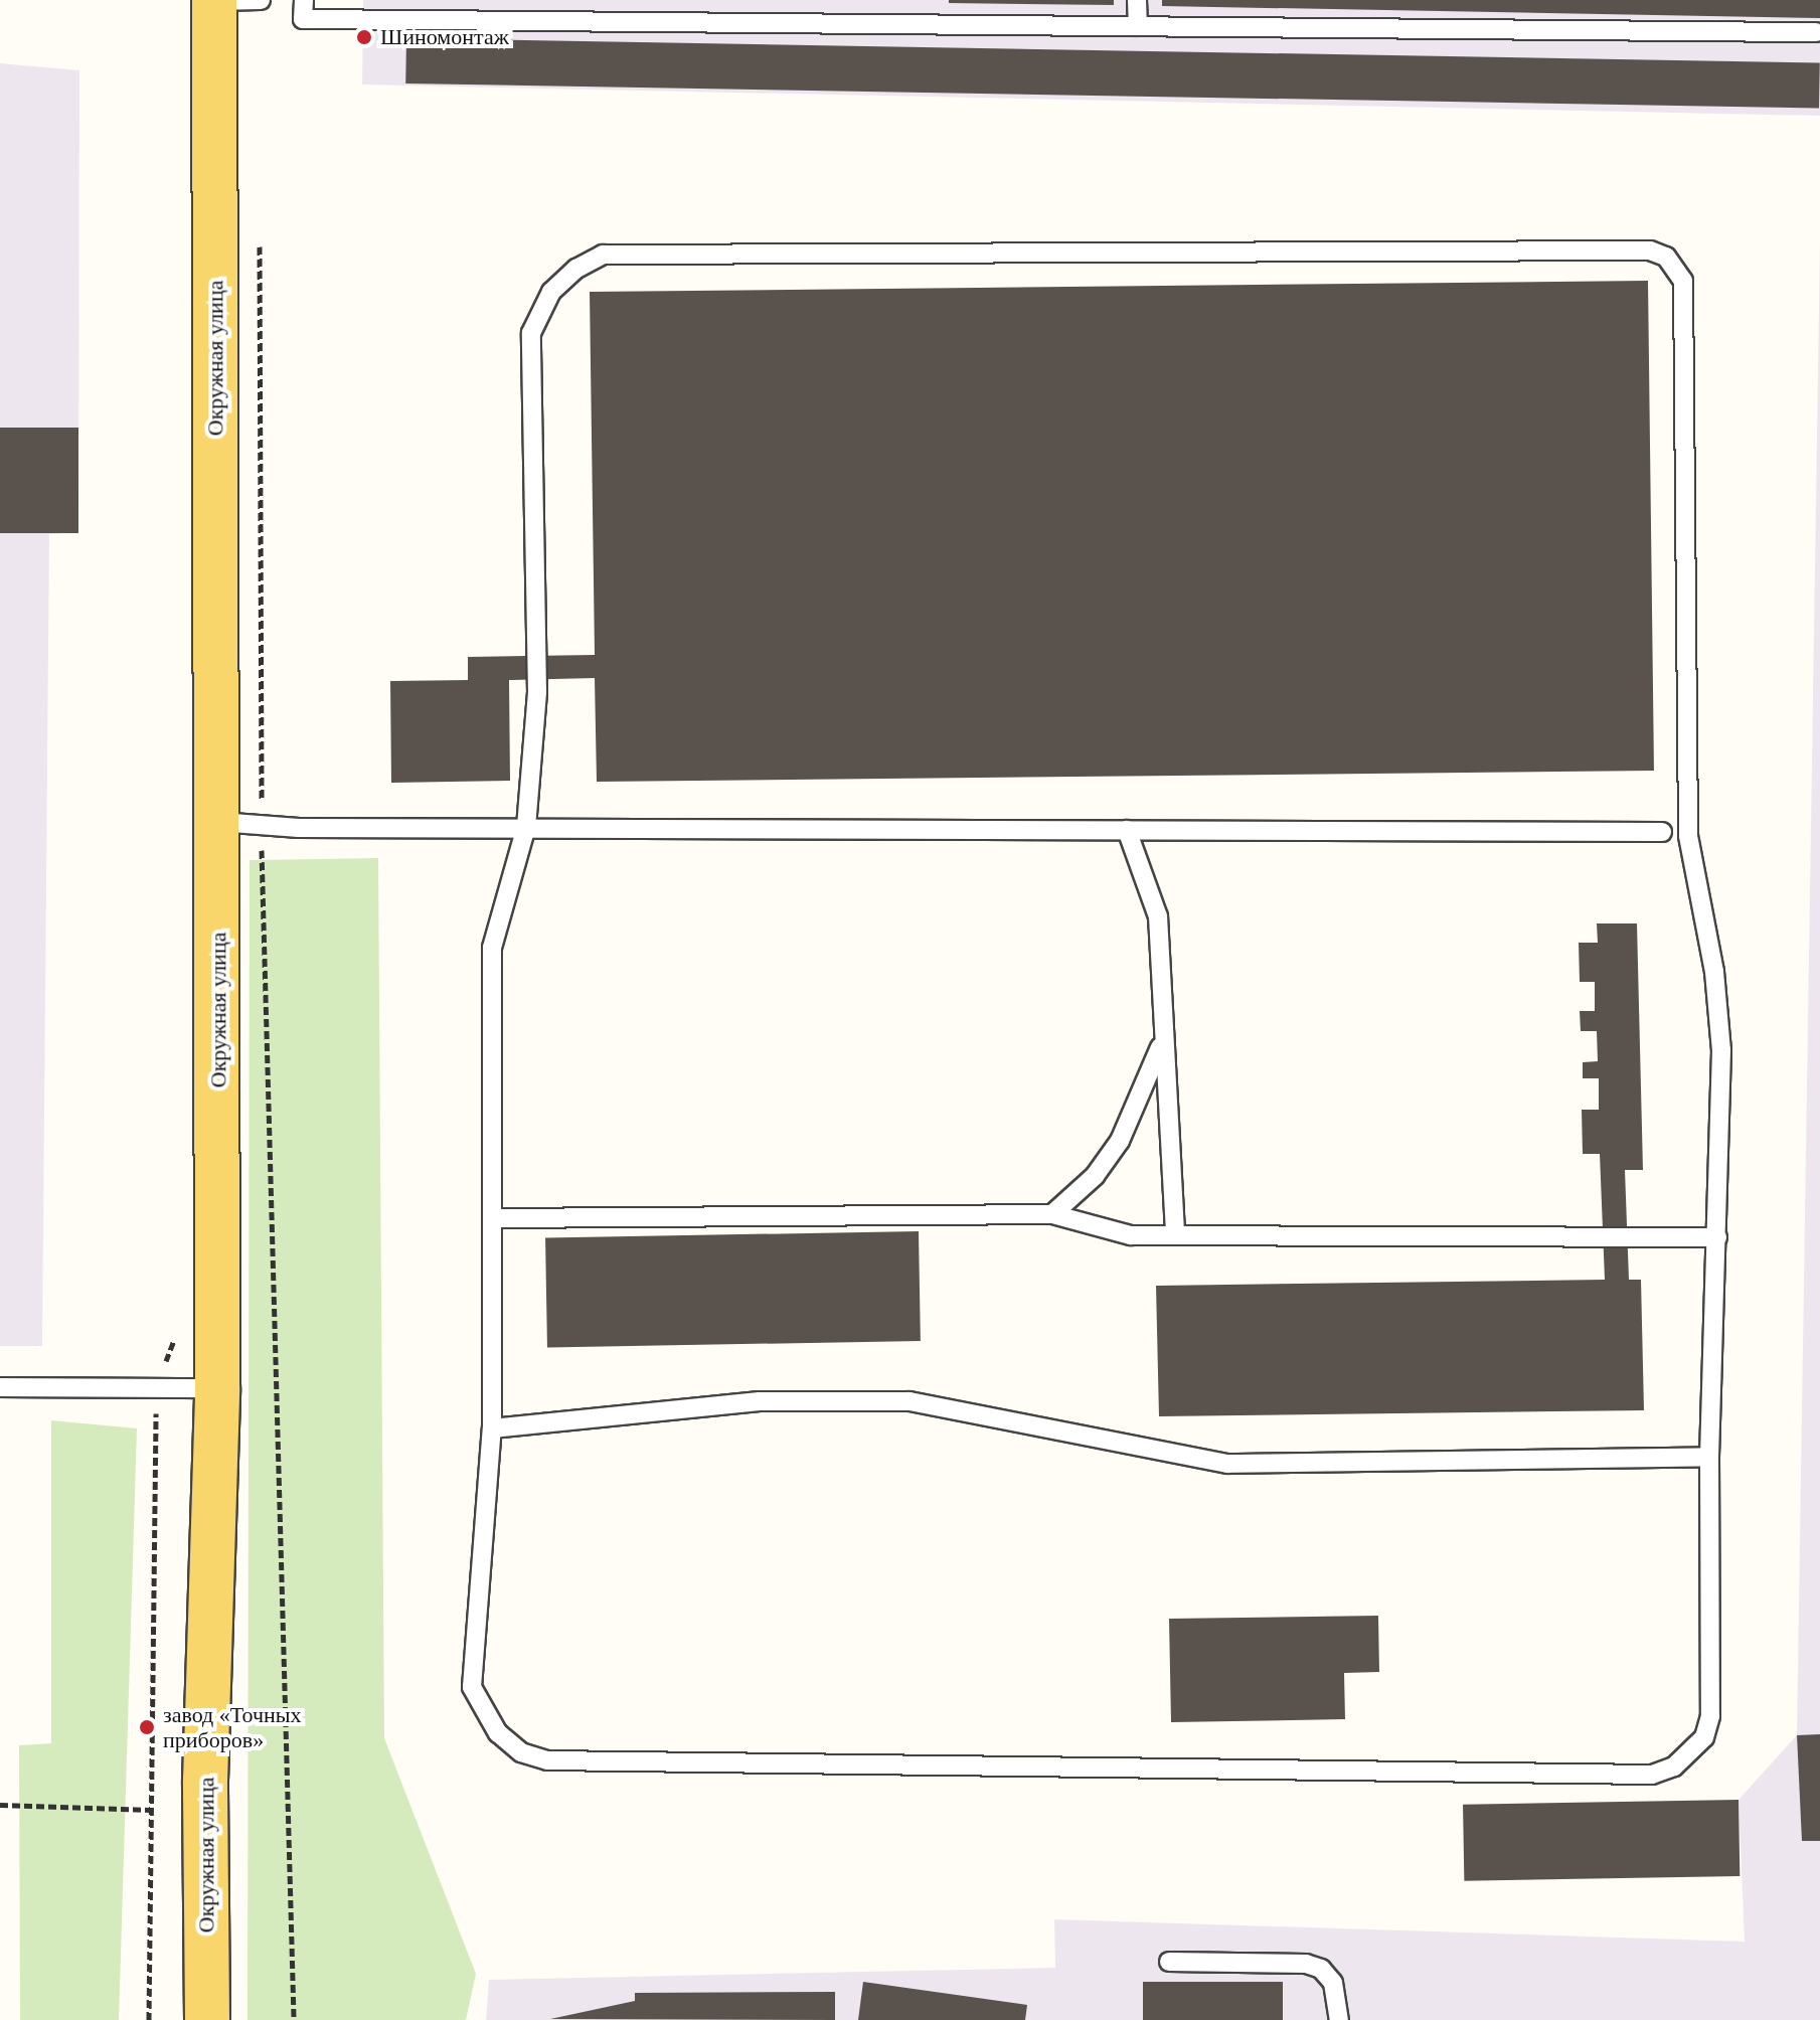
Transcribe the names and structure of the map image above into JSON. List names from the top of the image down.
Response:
{
  "streets": {
    "main road": ["Окружная улица"]
  },
  "places": ["Шиномонтаж", "завод «Точных приборов»"]
}
